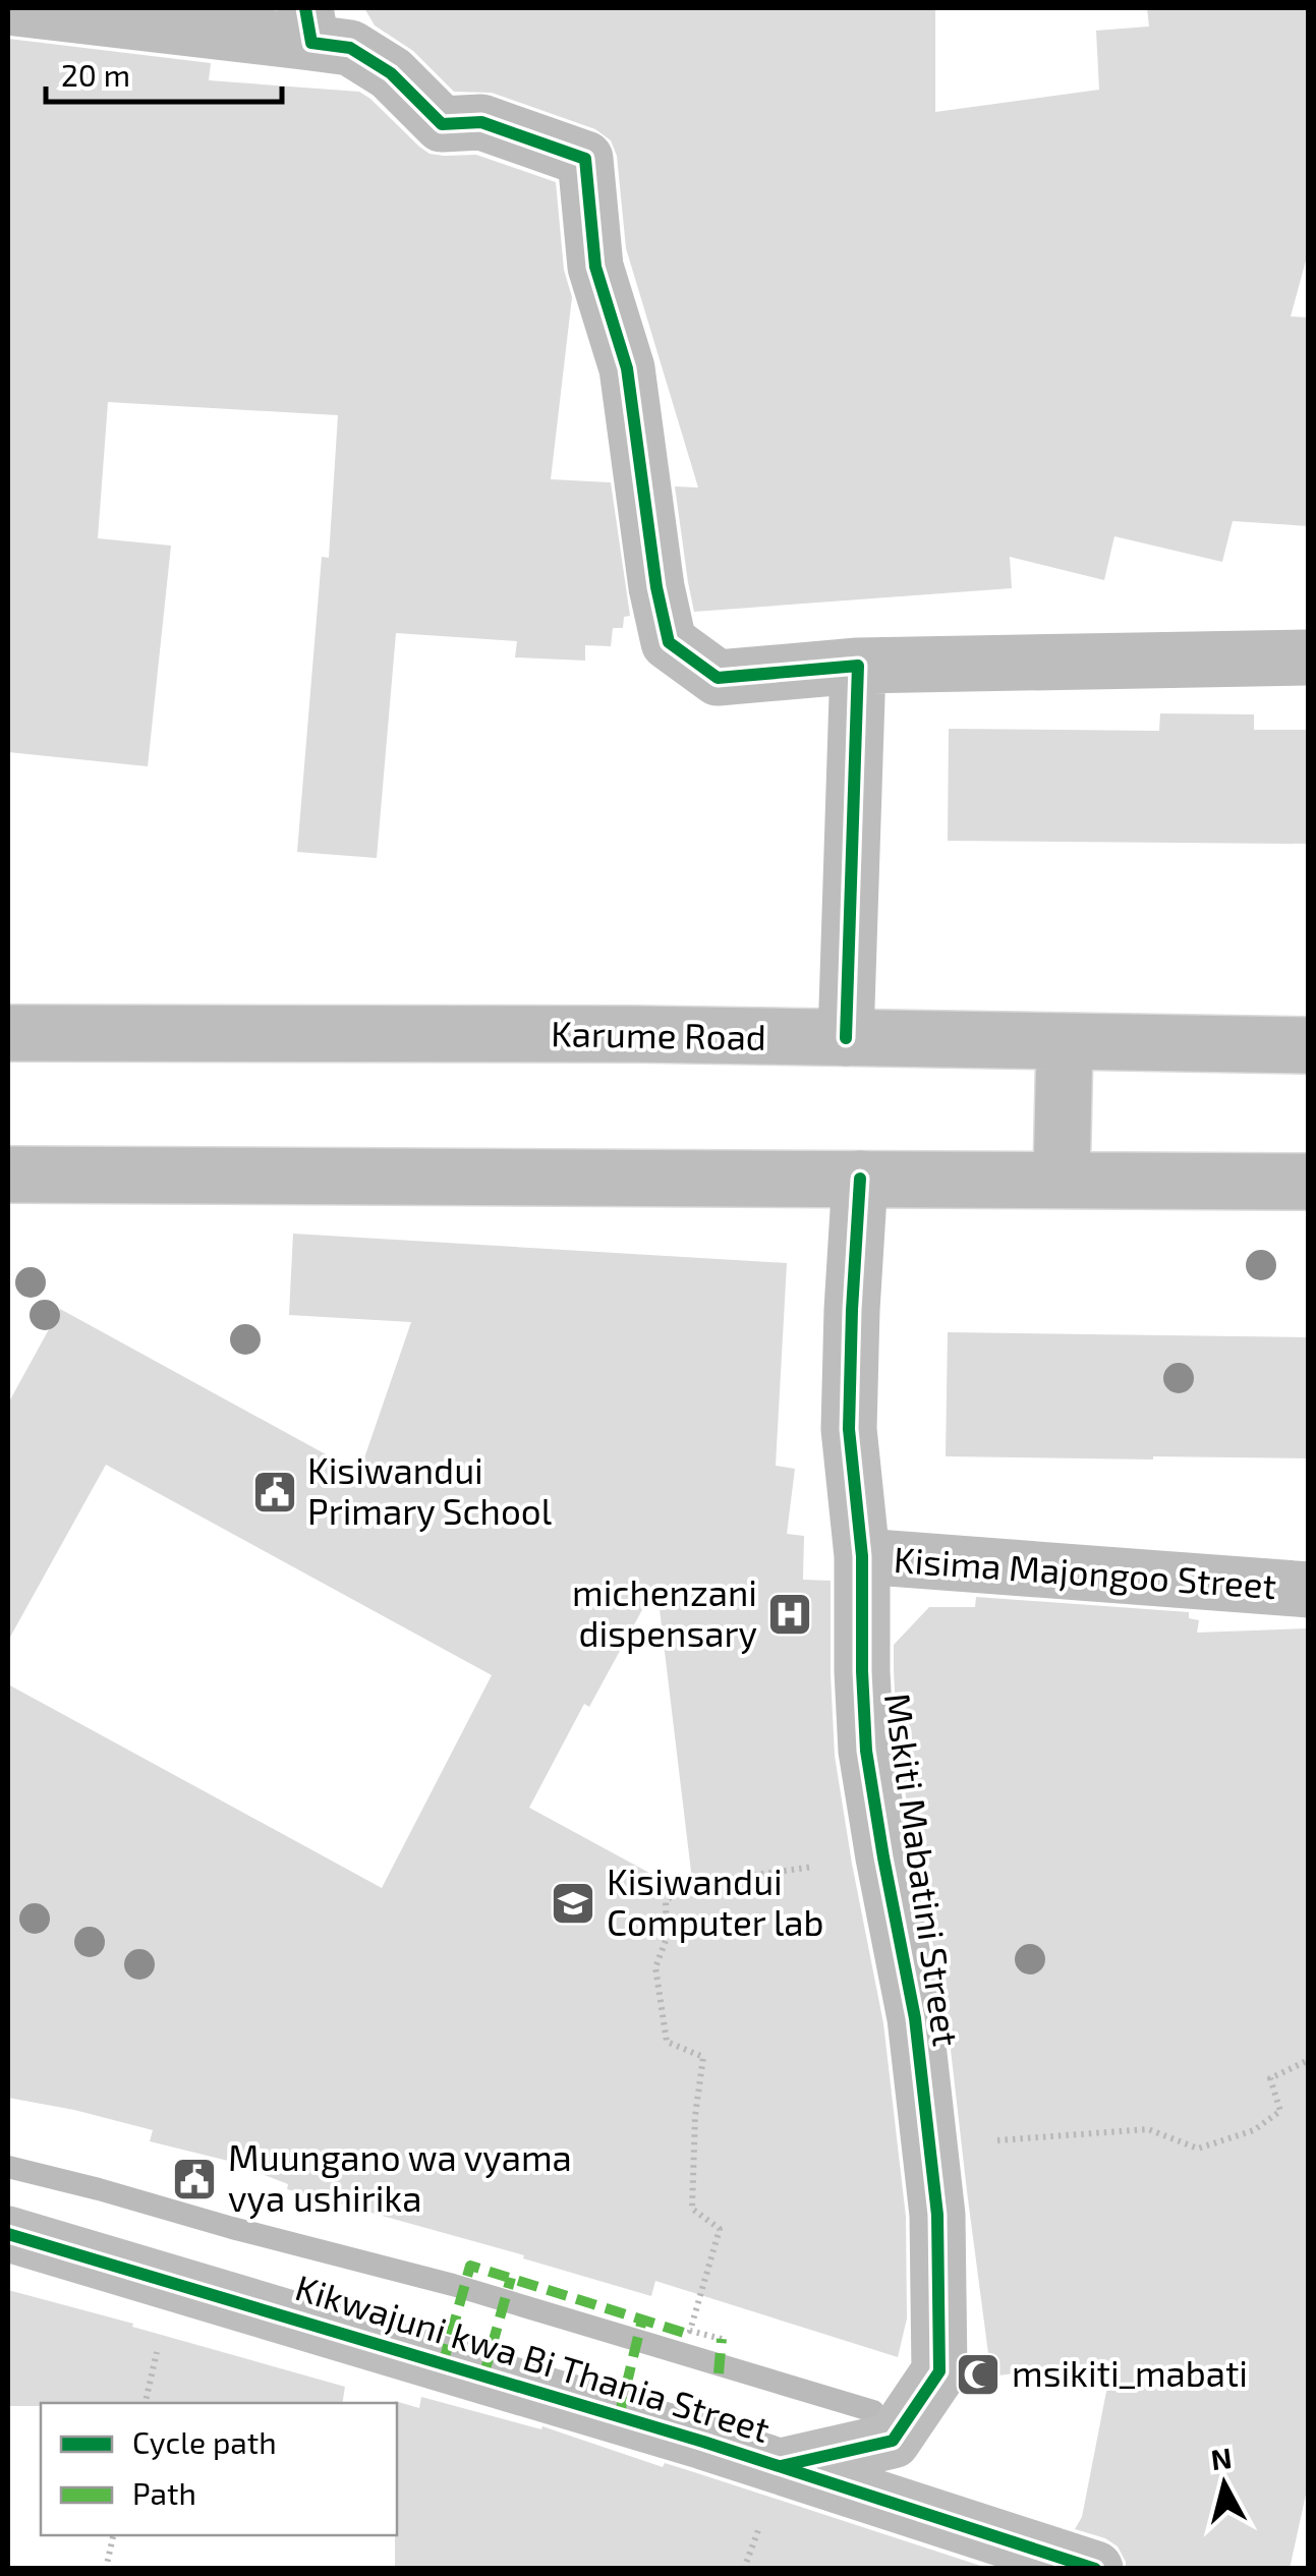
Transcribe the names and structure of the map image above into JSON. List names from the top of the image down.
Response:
{
  "streets": {
    "street": [
      "Karume Road",
      "Kisima Majongoo Street",
      "Mskiti Mabatini Street",
      "Kikwajuni kwa Bi Thania Street"
    ]
  },
  "crossings": [
    ["Kisima Majongoo Street", "Mskiti Mabatini Street"],
    ["Mskiti Mabatini Street", "Kikwajuni kwa Bi Thania Street"]
  ],
  "places": {
    "public building": ["Kisiwandui Primary School", "Muungano wa vyama vya ushirika"],
    "hospital": ["michenzani dispensary"],
    "school or university": ["Kisiwandui Computer lab"],
    "mosque": ["msikiti_mabati"]
  },
  "legend": ["Cycle path", "Path"],
  "scale_bar": "20 m",
  "north": "top"
}
